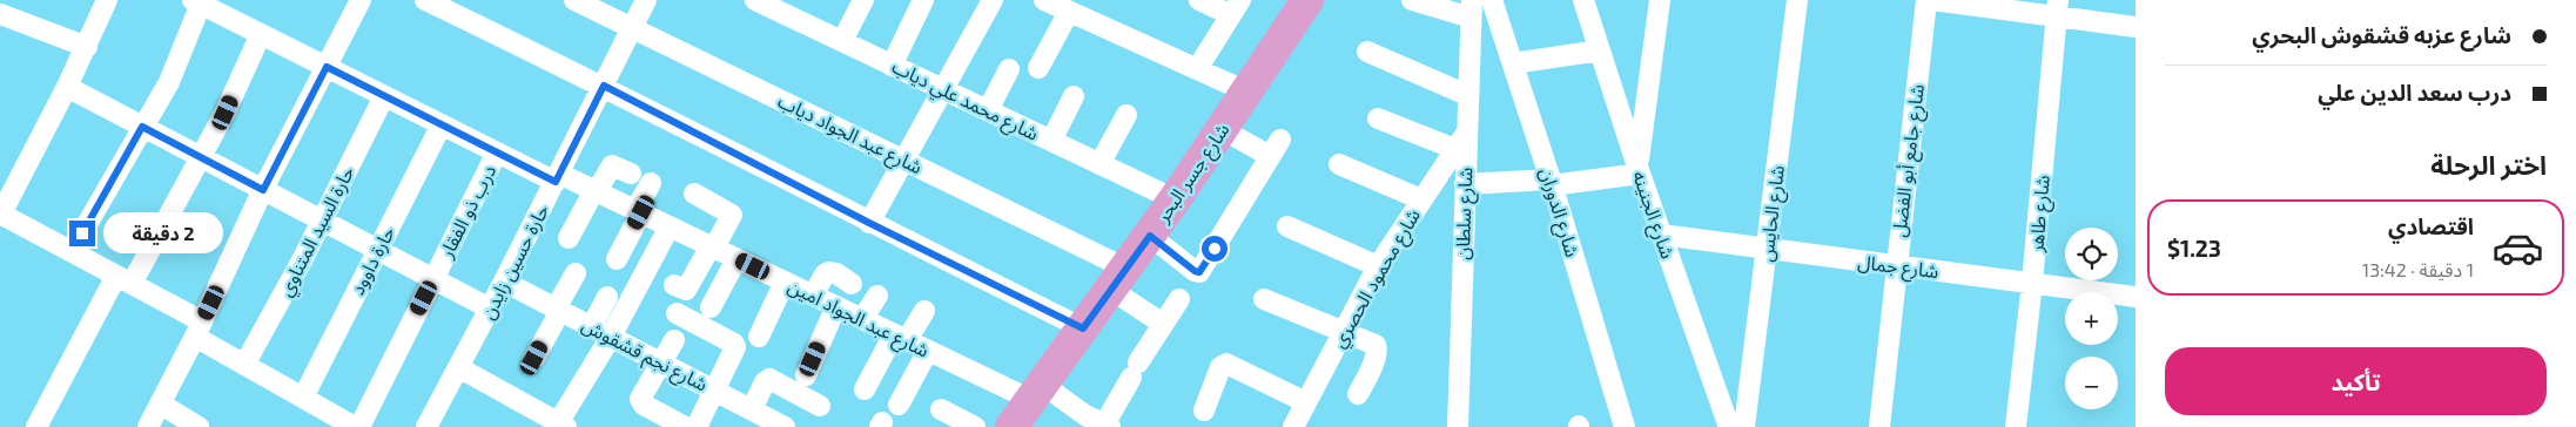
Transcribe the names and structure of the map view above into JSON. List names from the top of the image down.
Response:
{
  "streets": {
    "main road": ["شارع جسر البحر"],
    "street": [
      "شارع محمد علي دياب",
      "شارع عبد الجواد دياب",
      "شارع جامع أبو الفضل",
      "درب ذو الفقار",
      "شارع الدوران",
      "شارع سلطان",
      "شارع الحايس",
      "شارع طاهر",
      "شارع الجنينه",
      "حارة السيد المتناوي",
      "حارة داوود",
      "حارة حسين زايدن",
      "شارع جمال",
      "شارع محمود الحصري",
      "شارع عبد الجواد امين",
      "شارع نجم قشقوش"
    ]
  },
  "crossings": [
    ["شارع محمد علي دياب", "شارع جسر البحر"],
    ["شارع عبد الجواد دياب", "شارع جسر البحر"],
    ["شارع عبد الجواد دياب", "حارة حسين زايدن"],
    ["شارع جامع أبو الفضل", "شارع جمال"],
    ["شارع جسر البحر", "شارع عبد الجواد امين"],
    ["درب ذو الفقار", "شارع عبد الجواد امين"],
    ["شارع سلطان", "شارع محمود الحصري"],
    ["شارع الحايس", "شارع جمال"],
    ["شارع طاهر", "شارع جمال"],
    ["شارع الجنينه", "شارع جمال"],
    ["حارة السيد المتناوي", "شارع عبد الجواد امين"],
    ["حارة داوود", "شارع عبد الجواد امين"],
    ["حارة حسين زايدن", "شارع عبد الجواد امين"],
    ["حارة حسين زايدن", "شارع نجم قشقوش"]
  ],
  "page": {
    "banner": ["شارع عزبه قشقوش البحري", "درب سعد الدين علي"],
    "heading": "اختر الرحلة",
    "list": [
      {
        "name": "اقتصادي",
        "note": "1 دقيقة · 13:42",
        "value": "$1.23"
      }
    ],
    "bubble": "2 دقيقة",
    "map_buttons": ["+", "−"],
    "buttons": "تأكيد"
  }
}
